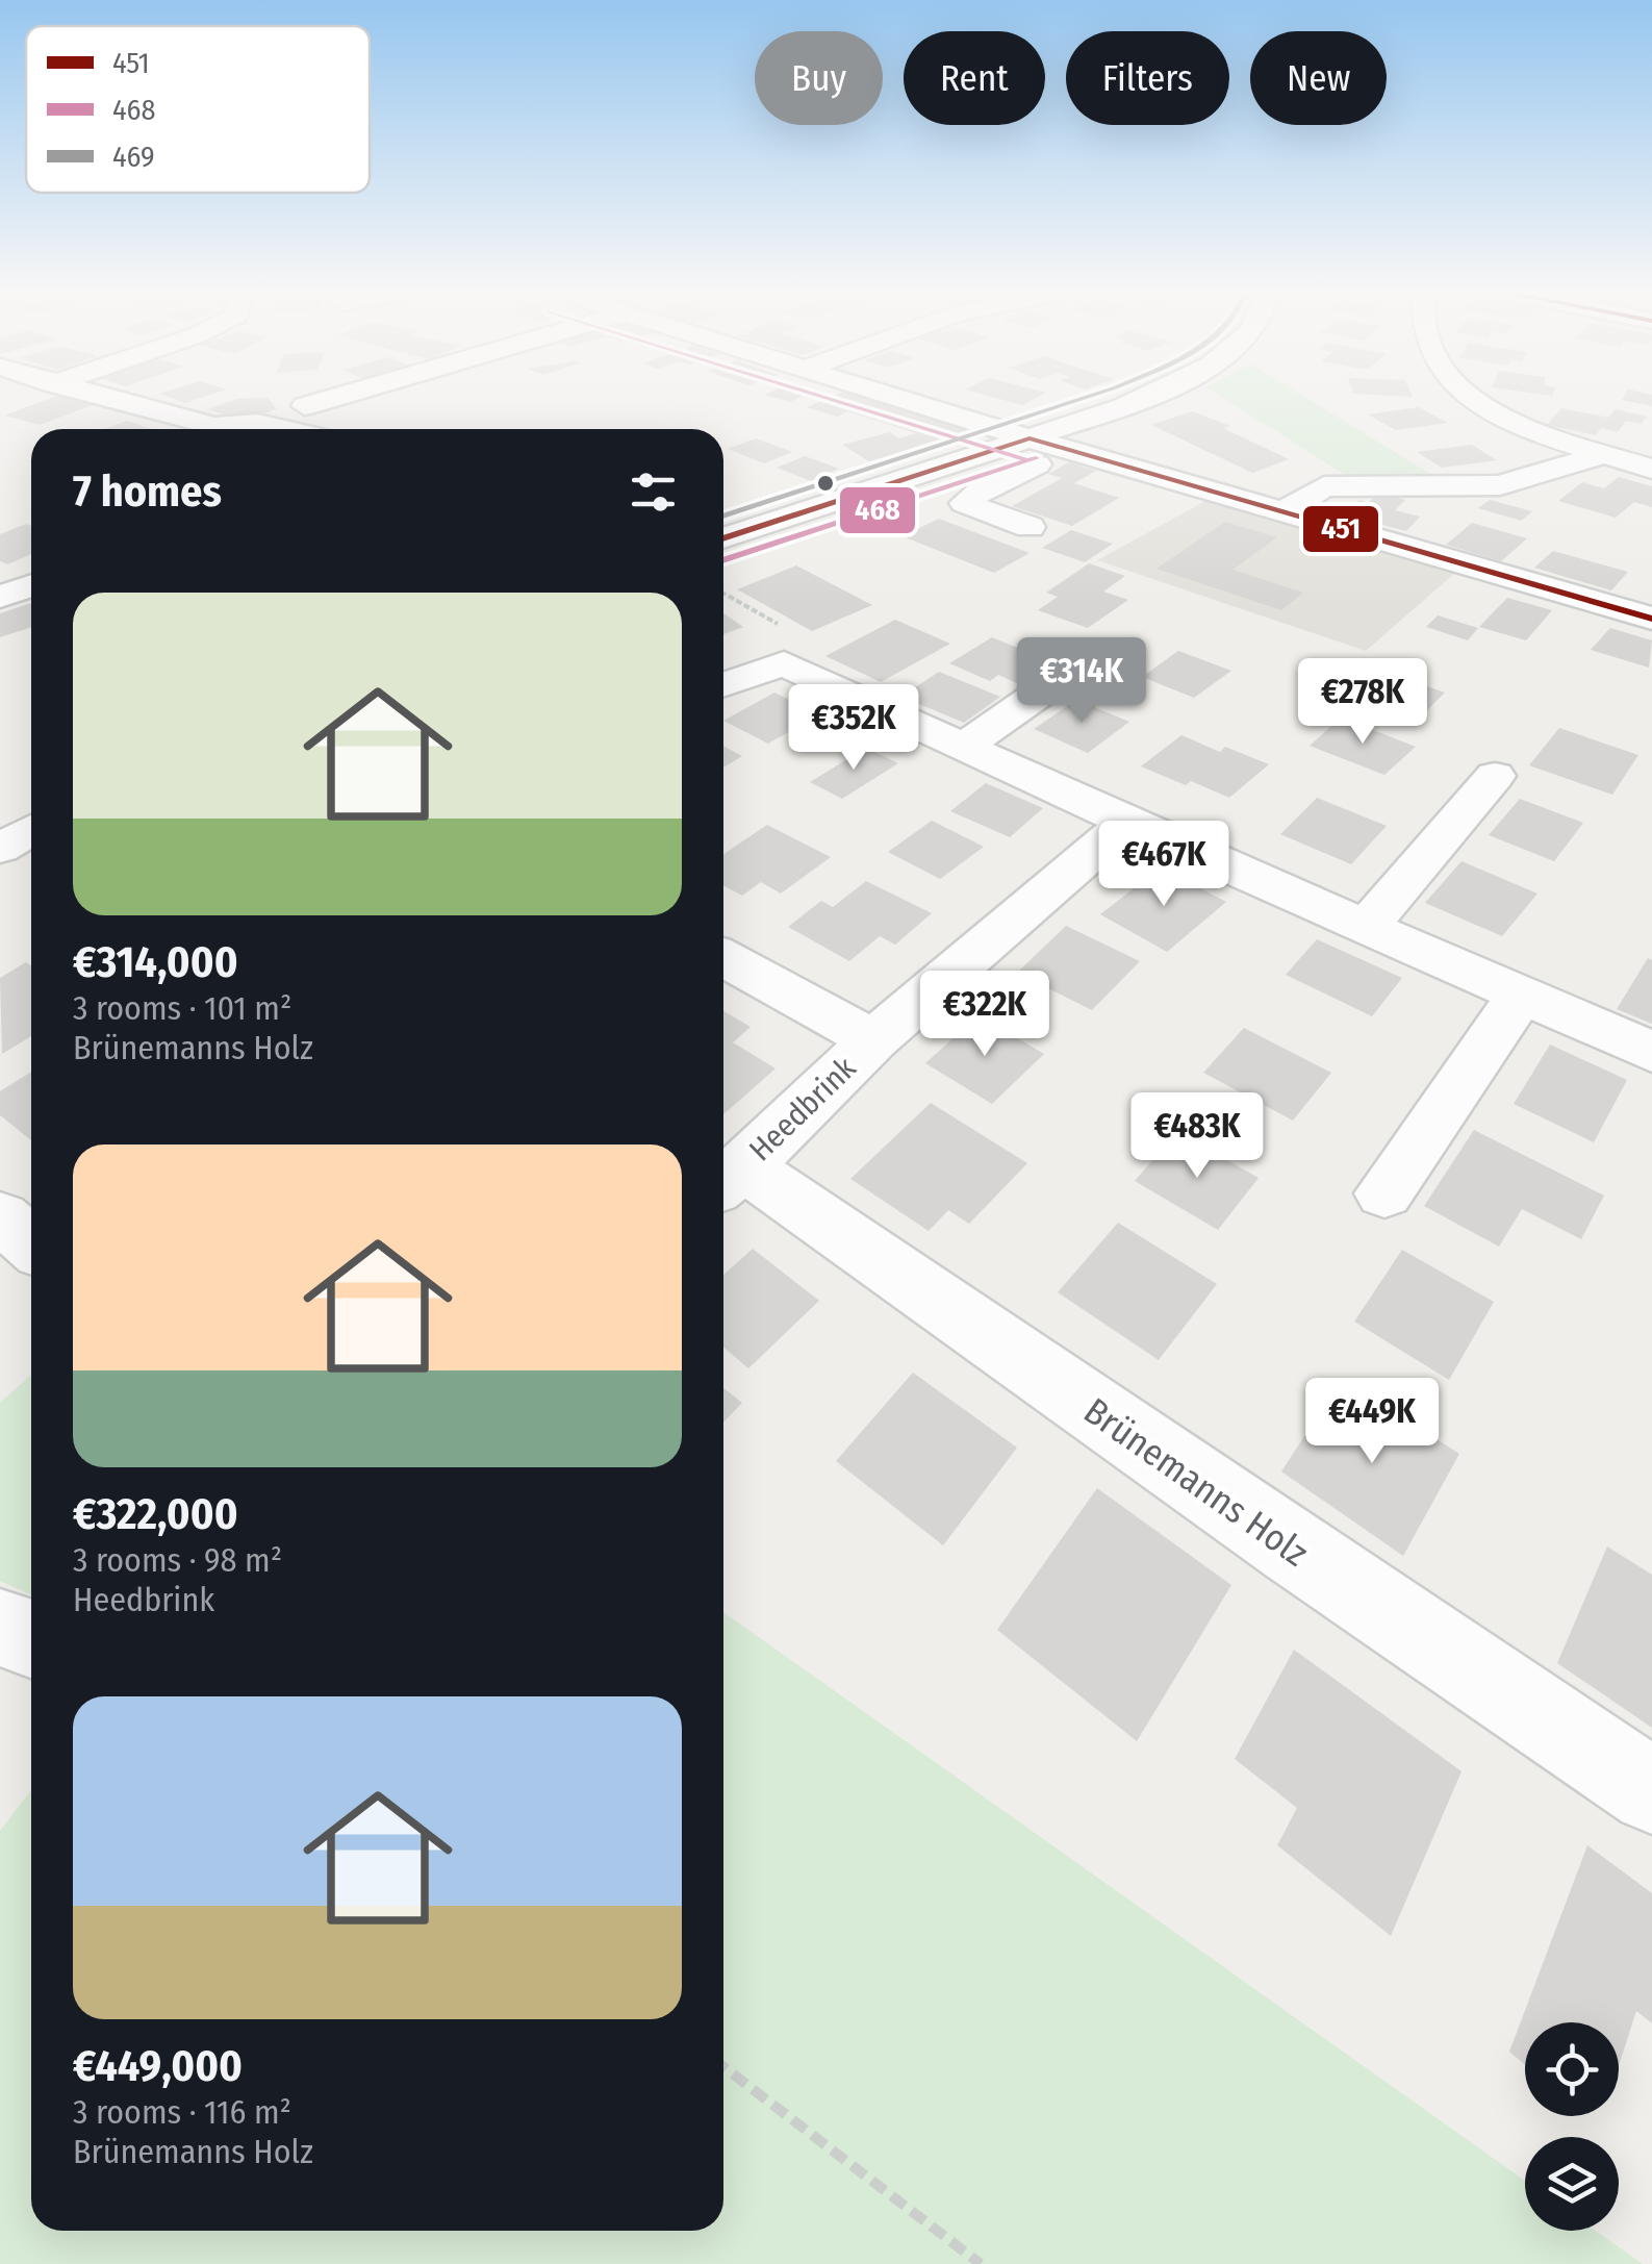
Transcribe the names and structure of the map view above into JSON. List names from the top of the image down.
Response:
{
  "streets": {
    "street": ["Heedbrink", "Brünemanns Holz"]
  },
  "crossings": [
    ["Heedbrink", "Brünemanns Holz"]
  ],
  "lines": ["transit line 468", "transit line 469", "transit line 451"],
  "legend": ["451", "468", "469"],
  "page": {
    "chip": [
      "Buy",
      "Rent",
      "Filters",
      "New"
    ],
    "heading": "7 homes",
    "list": [
      {
        "name": "€314,000",
        "note": "3 rooms · 101 m² · Brünemanns Holz"
      },
      {
        "name": "€322,000",
        "note": "3 rooms · 98 m² · Heedbrink"
      },
      {
        "name": "€449,000",
        "note": "3 rooms · 116 m² · Brünemanns Holz"
      }
    ],
    "price": [
      "€314K",
      "€278K",
      "€352K",
      "€467K",
      "€322K",
      "€483K",
      "€449K"
    ]
  }
}
